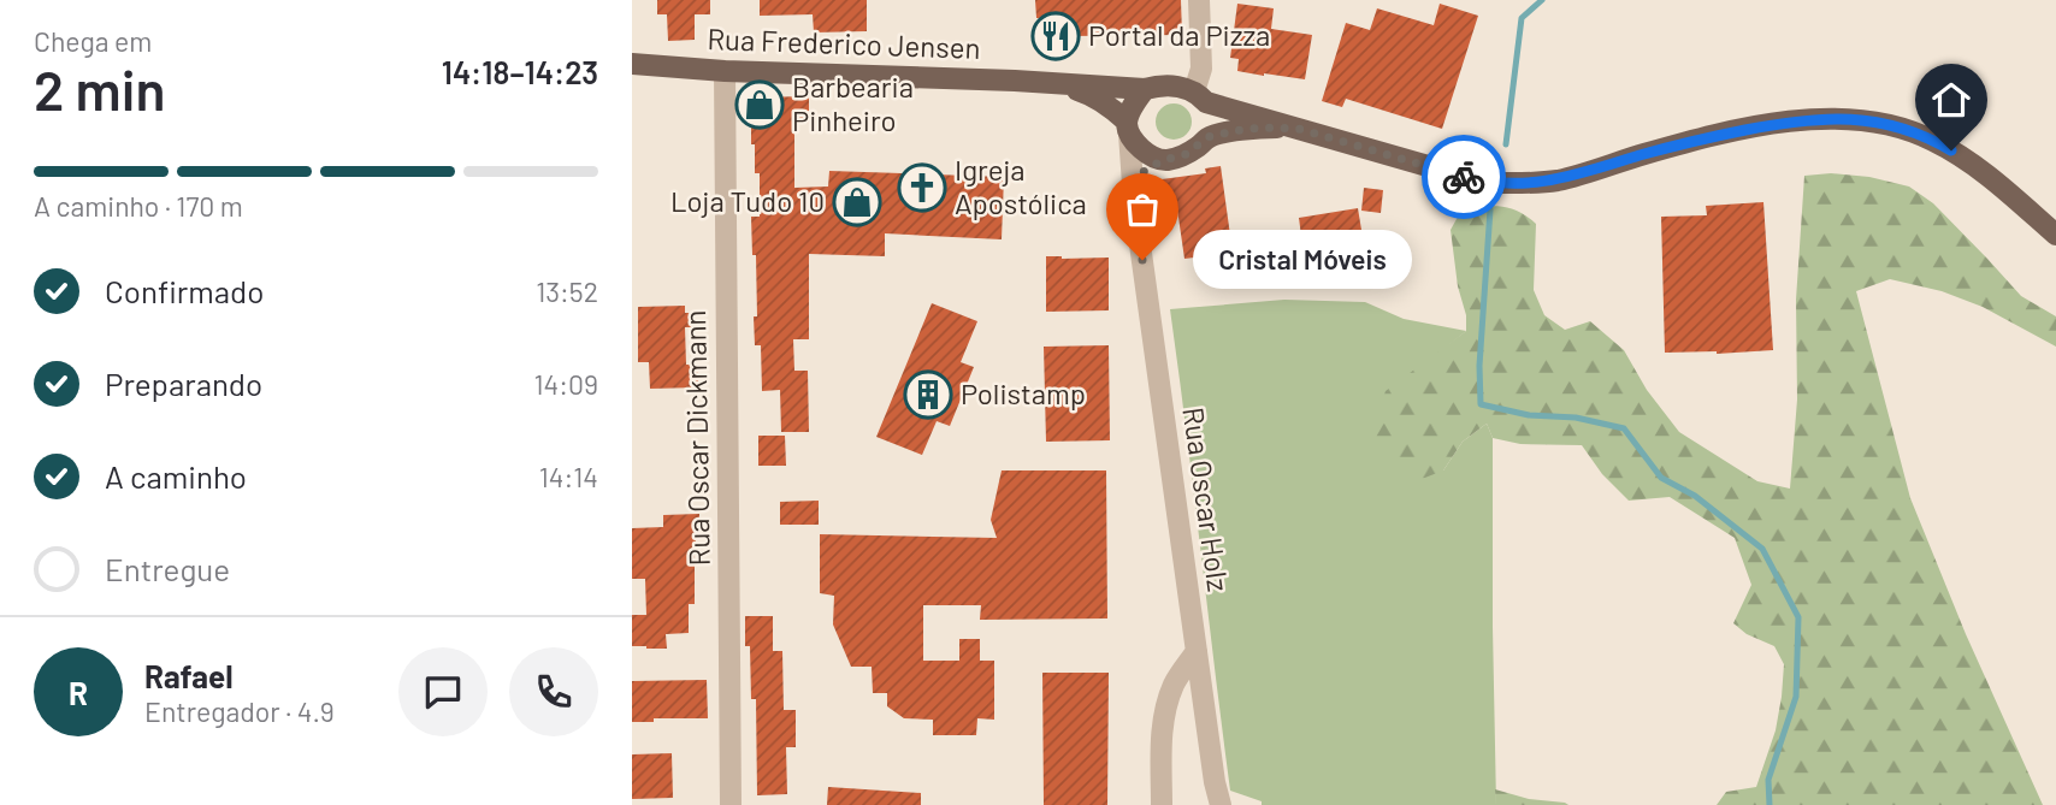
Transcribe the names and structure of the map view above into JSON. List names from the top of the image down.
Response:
{
  "streets": {
    "main road": ["Rua Frederico Jensen"],
    "street": ["Rua Oscar Dickmann", "Rua Oscar Holz"]
  },
  "crossings": [
    ["Rua Frederico Jensen", "Rua Oscar Dickmann"],
    ["Rua Frederico Jensen", "Rua Oscar Holz"]
  ],
  "places": {
    "restaurant": ["Portal da Pizza"],
    "shop": ["Barbearia Pinheiro", "Loja Tudo 10"],
    "church": ["Igreja Apostólica"],
    "other": ["Cristal Móveis"],
    "building": ["Polistamp"]
  },
  "page": {
    "heading": ["2 min", "Chega em", "14:18–14:23"],
    "panel": ["Rafael", "Entregador · 4.9"],
    "bar": "A caminho · 170 m",
    "bubble": "Cristal Móveis",
    "list": [
      ["Confirmado", "13:52"],
      ["Preparando", "14:09"],
      ["A caminho", "14:14"],
      "Entregue"
    ],
    "round": "R"
  }
}
